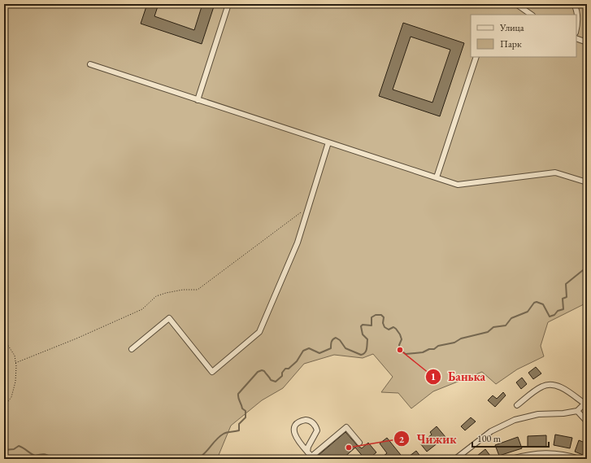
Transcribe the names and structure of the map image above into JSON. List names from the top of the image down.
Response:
{
  "places": ["Банька", "Чижик"],
  "legend": ["Улица", "Парк"],
  "scale_bar": "100 m"
}
